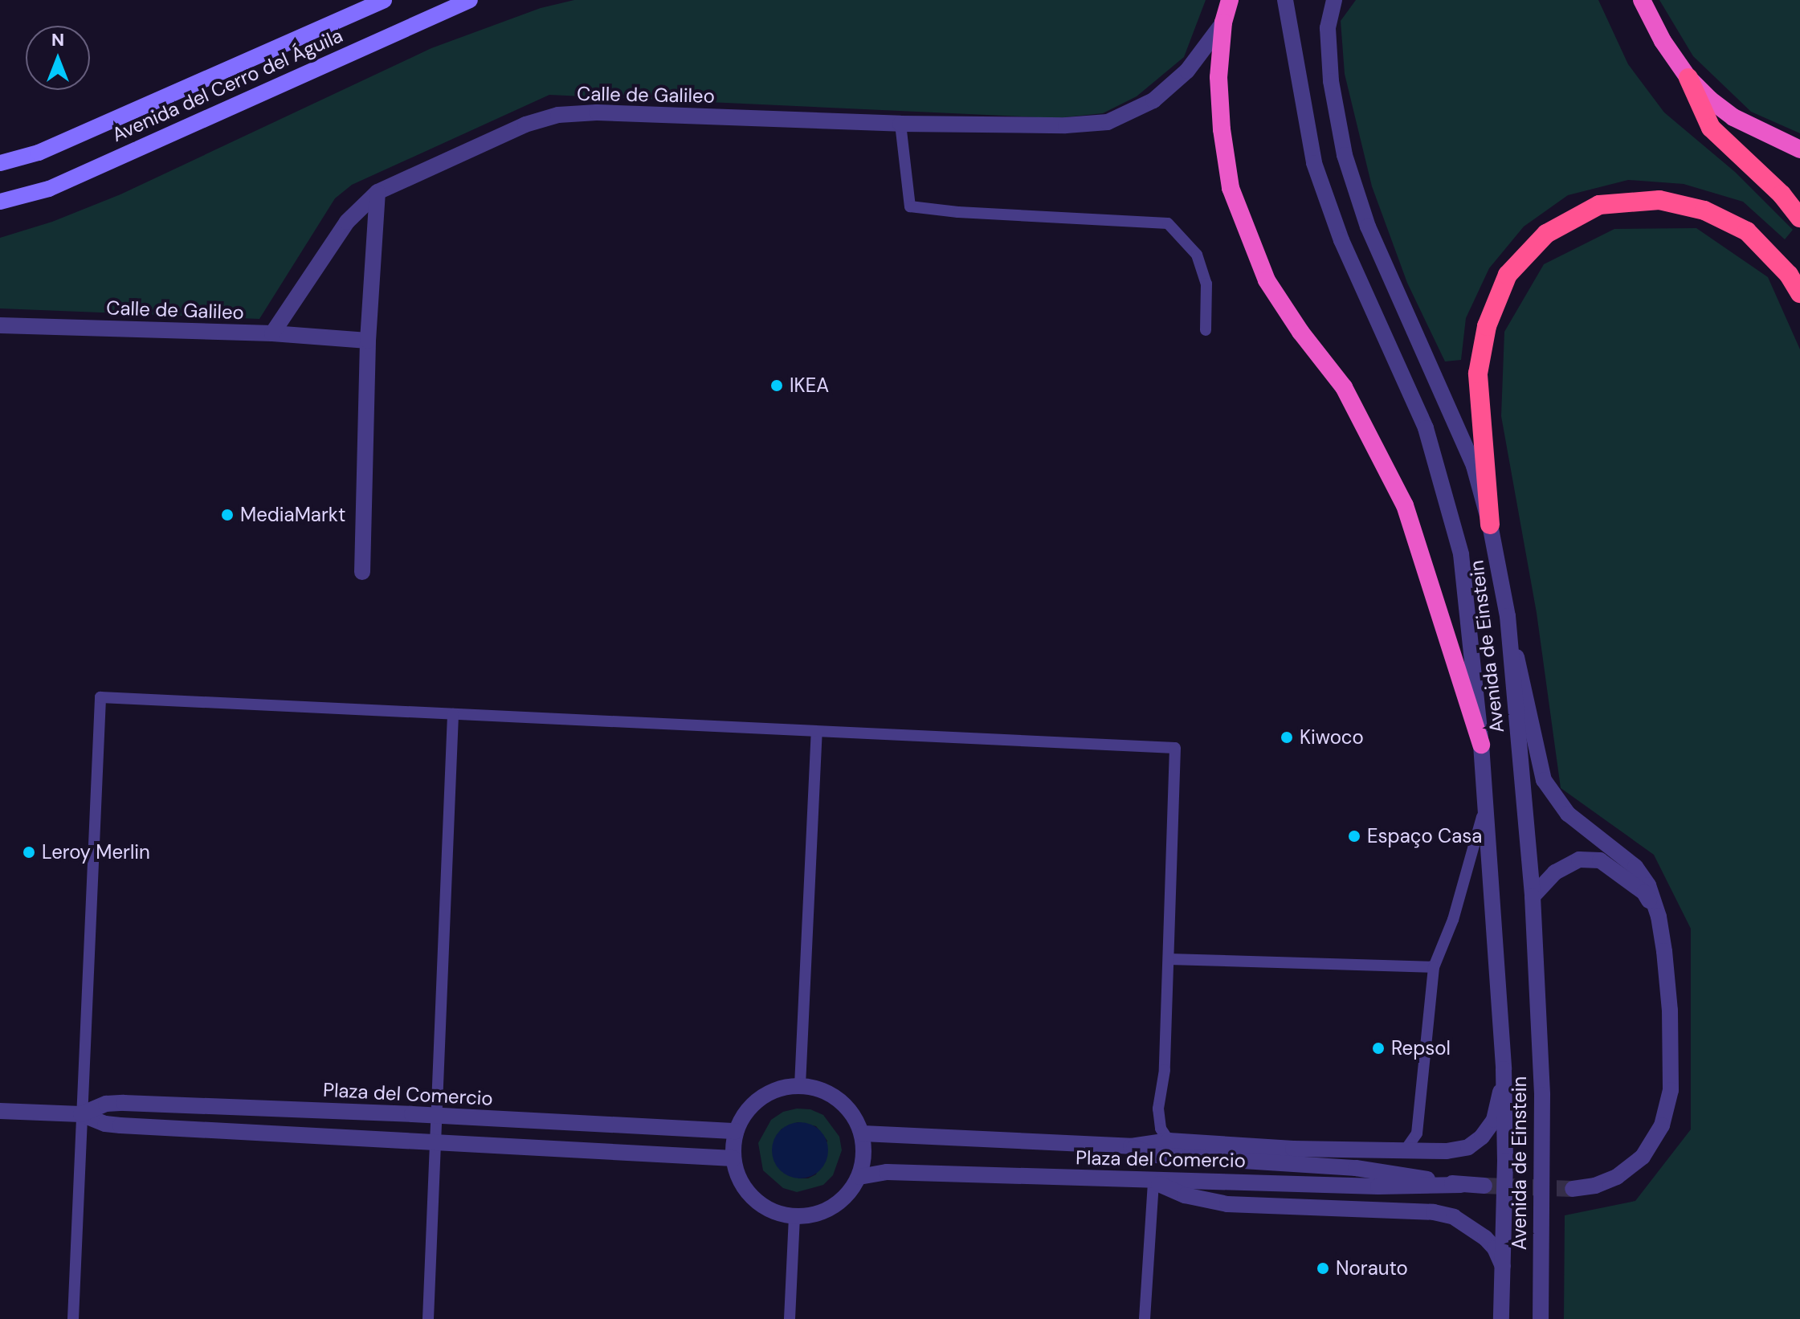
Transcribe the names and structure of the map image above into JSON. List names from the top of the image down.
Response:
{
  "streets": {
    "main road": ["Avenida del Cerro del Águila"],
    "street": ["Calle de Galileo", "Avenida de Einstein", "Plaza del Comercio"]
  },
  "crossings": [
    ["Avenida de Einstein", "Plaza del Comercio"]
  ],
  "places": [
    "IKEA",
    "MediaMarkt",
    "Kiwoco",
    "Espaço Casa",
    "Leroy Merlin",
    "Repsol",
    "Norauto"
  ],
  "north": "top"
}
